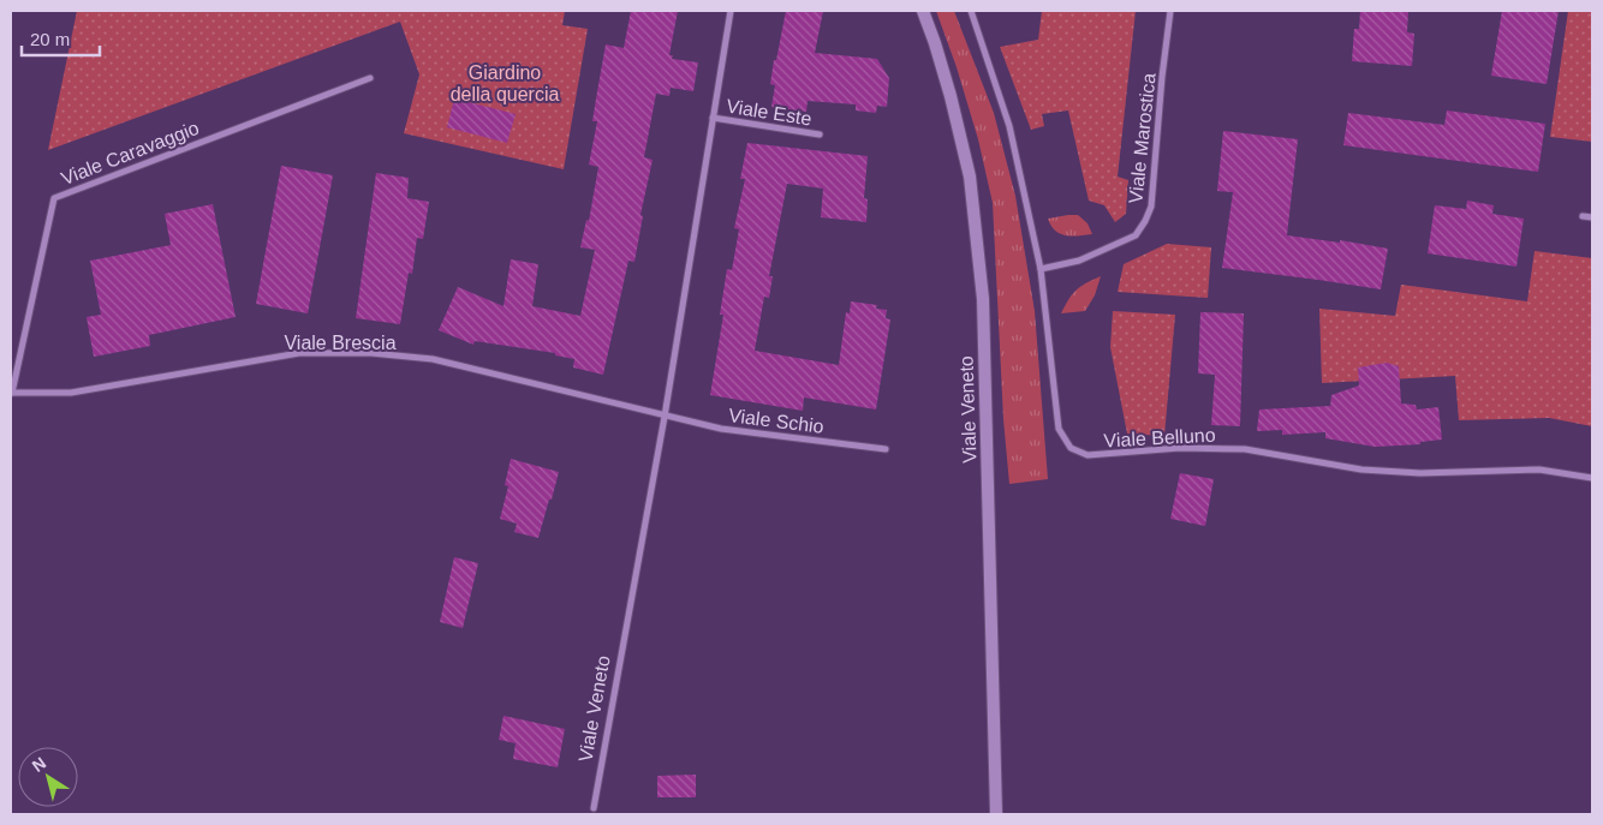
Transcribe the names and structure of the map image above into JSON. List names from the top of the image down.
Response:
{
  "streets": {
    "main road": ["Viale Veneto"],
    "street": [
      "Viale Este",
      "Viale Marostica",
      "Viale Caravaggio",
      "Viale Brescia",
      "Viale Schio",
      "Viale Belluno"
    ]
  },
  "crossings": [
    ["Viale Este", "Viale Veneto"],
    ["Viale Marostica", "Viale Belluno"],
    ["Viale Caravaggio", "Viale Brescia"],
    ["Viale Brescia", "Viale Veneto"],
    ["Viale Brescia", "Viale Schio"],
    ["Viale Veneto", "Viale Schio"]
  ],
  "parks": ["Giardino della quercia"],
  "scale_bar": "20 m",
  "north": "top left"
}
